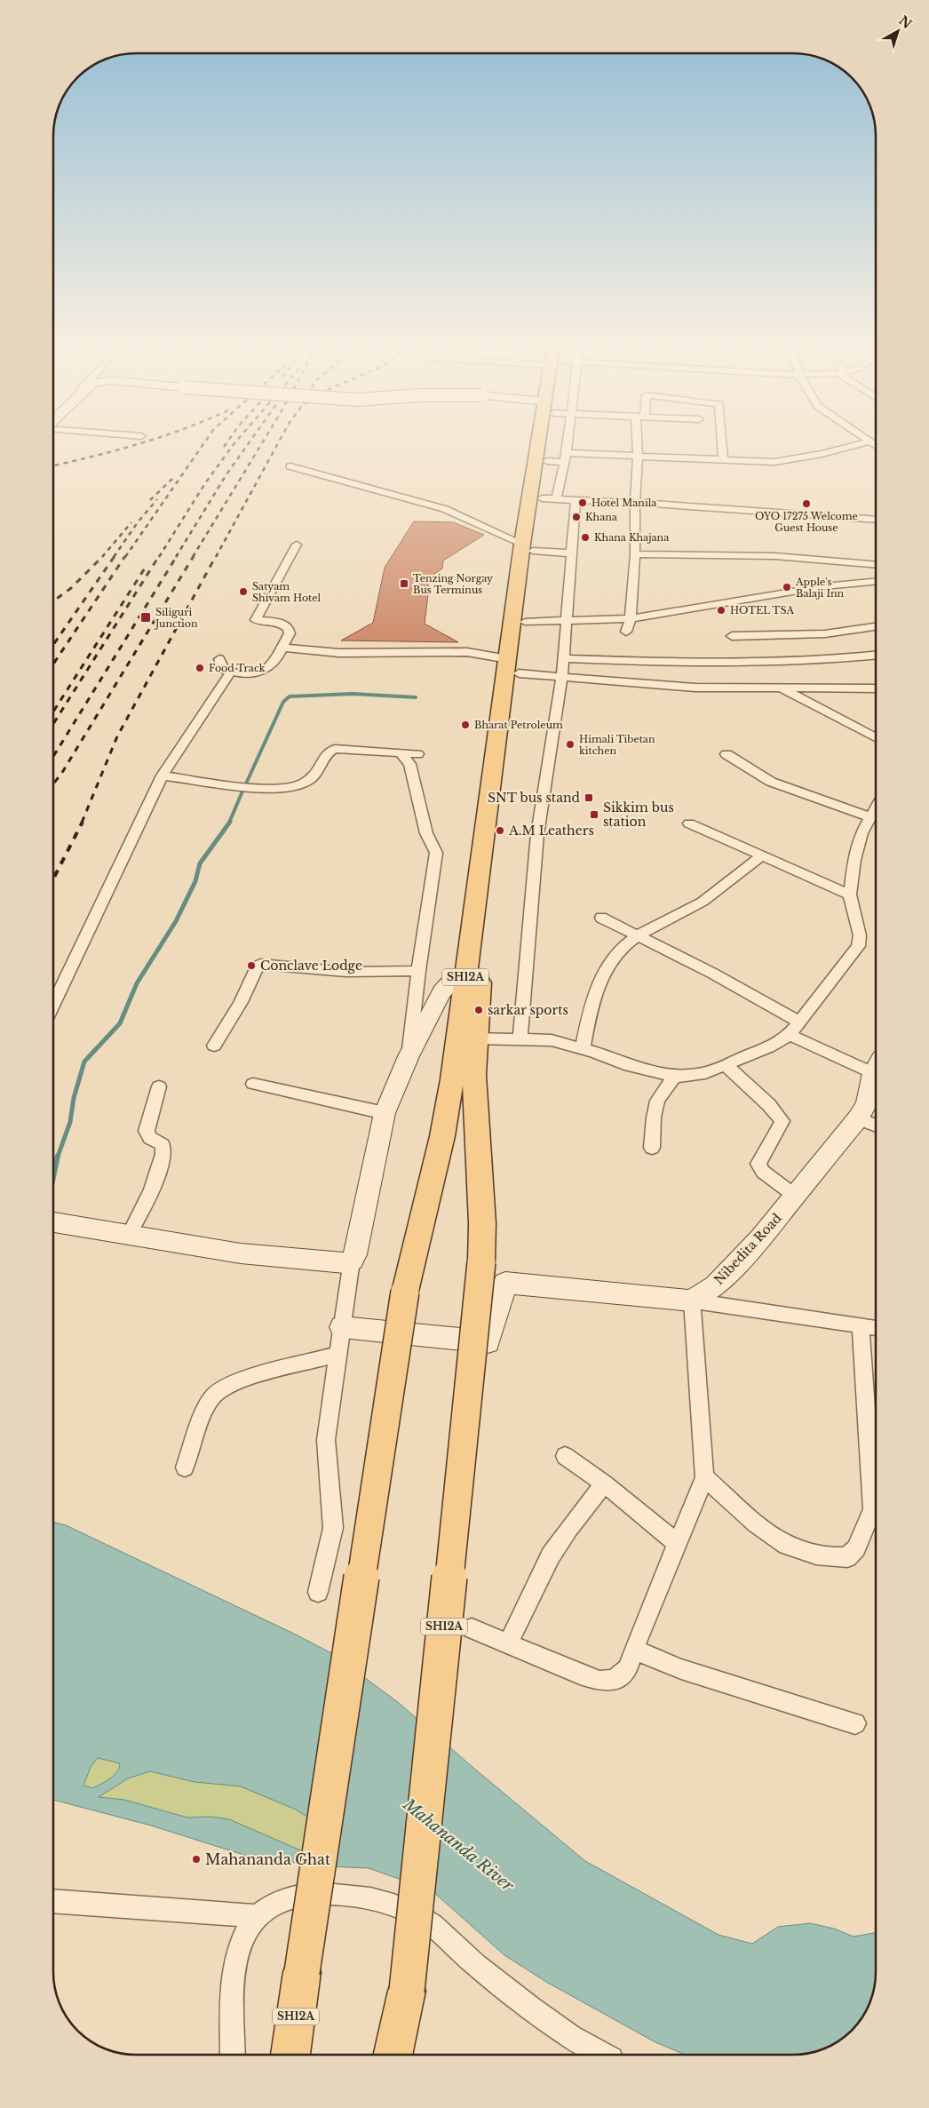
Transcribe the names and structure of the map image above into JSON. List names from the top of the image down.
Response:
{
  "streets": {
    "main road": ["SH12A"],
    "street": ["Nibedita Road"]
  },
  "water": ["Mahananda River"],
  "places": {
    "other": [
      "Hotel Manila",
      "OYO 17275 Welcome Guest House",
      "Khana",
      "Khana Khajana",
      "Apple's Balaji Inn",
      "Satyam Shivam Hotel",
      "HOTEL TSA",
      "Food Track",
      "Bharat Petroleum",
      "Himali Tibetan kitchen",
      "A.M Leathers",
      "Conclave Lodge",
      "sarkar sports",
      "Mahananda Ghat"
    ],
    "transit": [
      "Tenzing Norgay Bus Terminus",
      "Siliguri Junction",
      "SNT bus stand",
      "Sikkim bus station"
    ]
  },
  "north": "top right"
}
